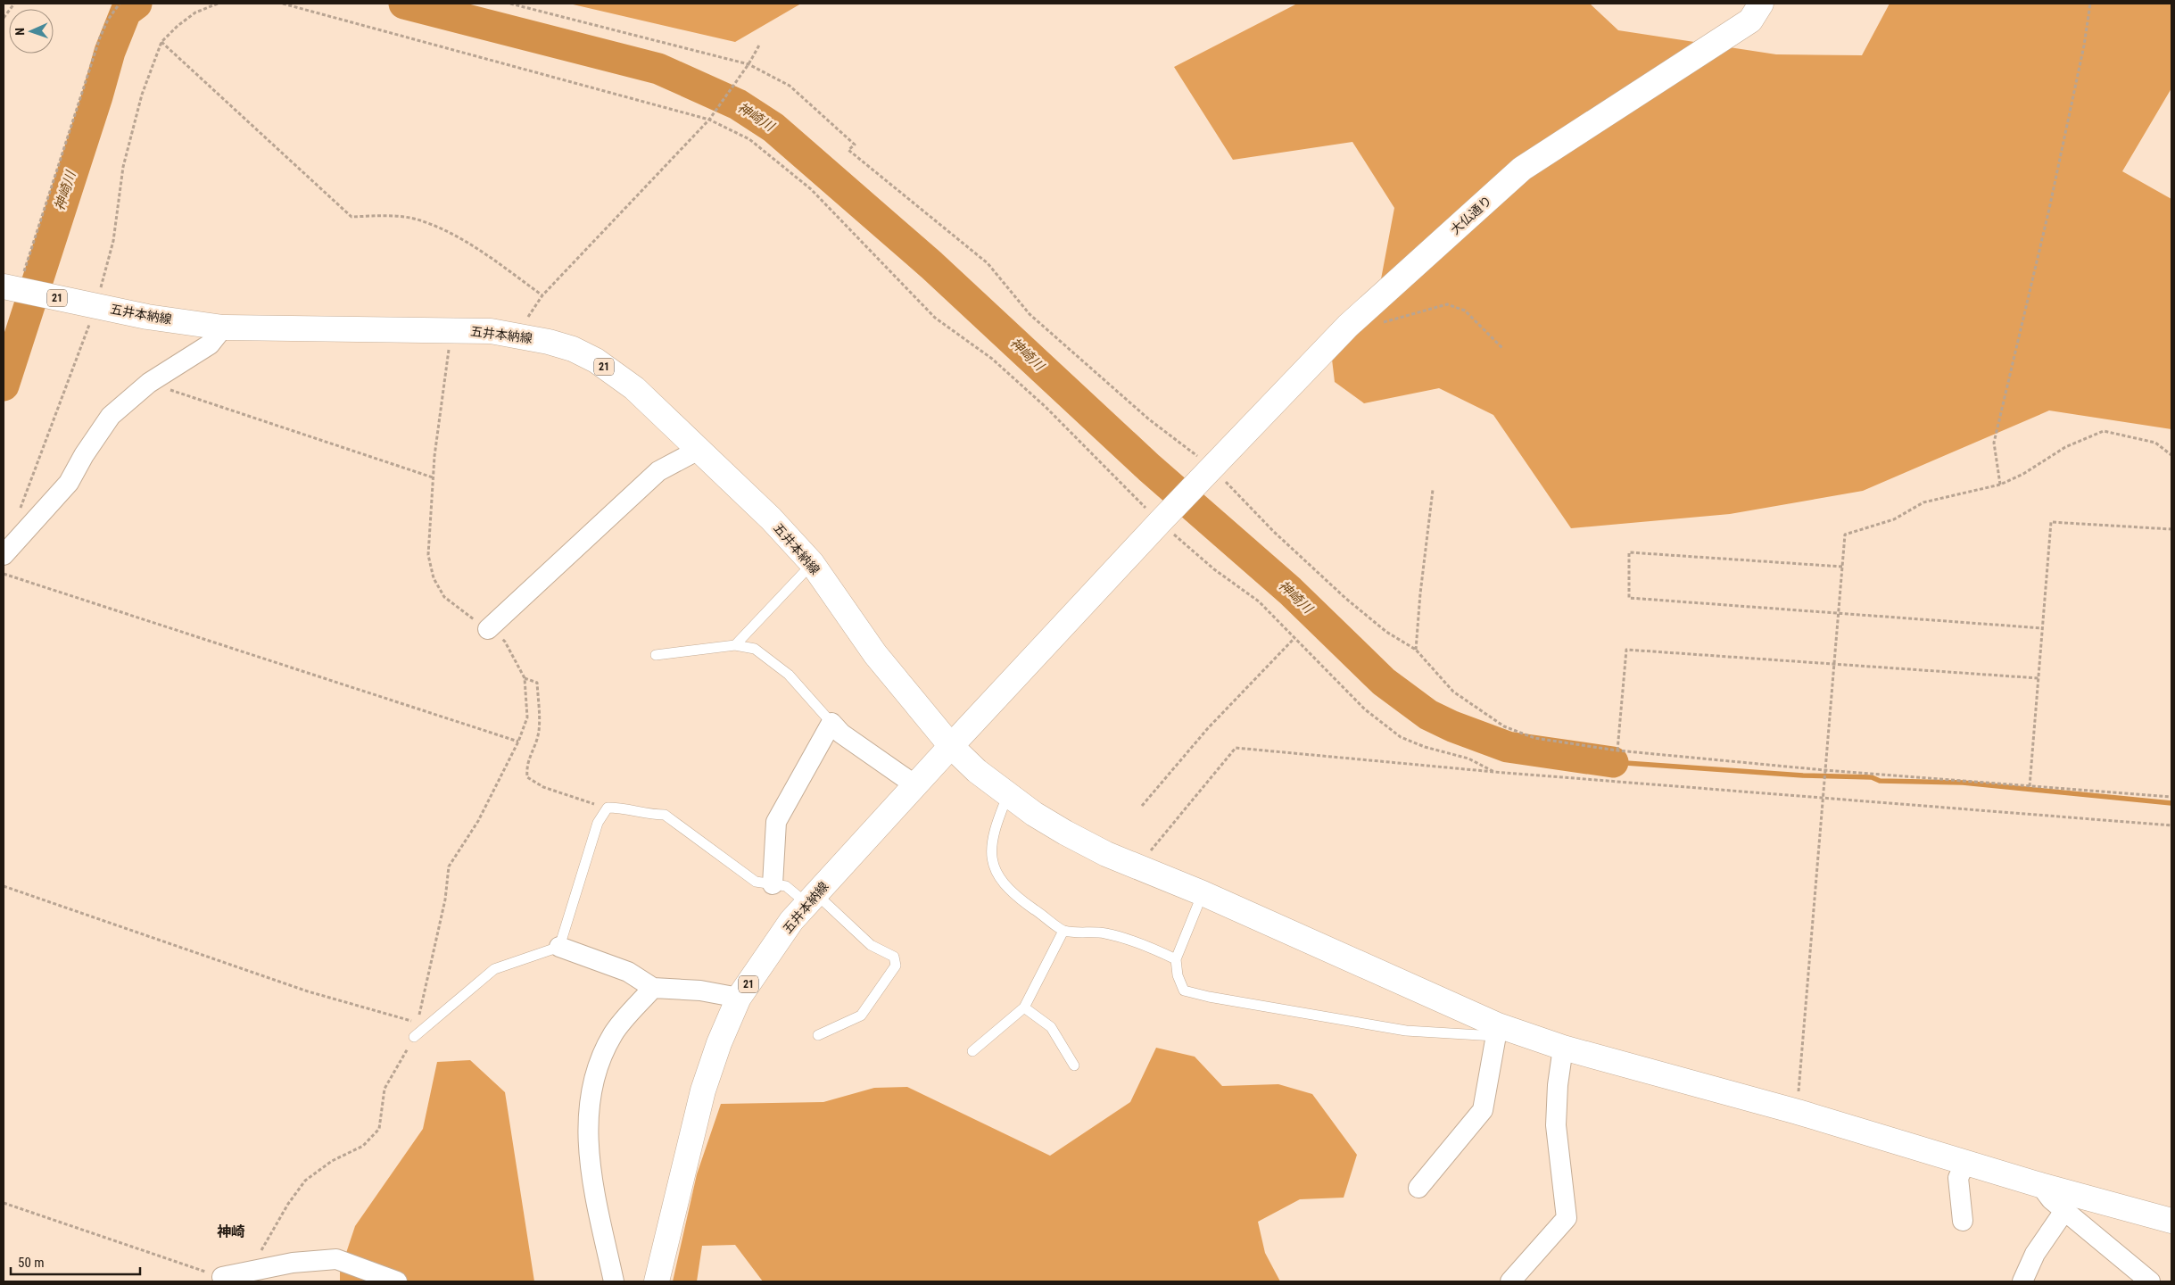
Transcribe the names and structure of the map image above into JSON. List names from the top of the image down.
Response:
{
  "streets": {
    "street": ["大仏通り", "21", "五井本納線"]
  },
  "crossings": [
    ["大仏通り", "五井本納線"]
  ],
  "districts": ["神崎"],
  "water": ["神崎川"],
  "scale_bar": "50 m",
  "north": "left"
}
